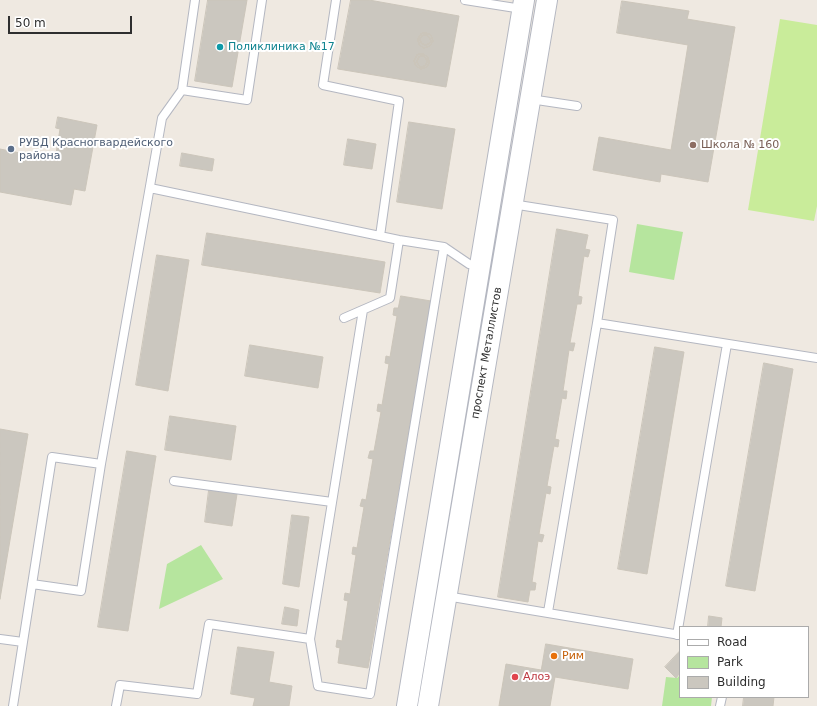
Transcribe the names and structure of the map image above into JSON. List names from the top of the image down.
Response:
{
  "streets": {
    "street": ["проспект Металлистов"]
  },
  "places": [
    "Поликлиника №17",
    "Школа № 160",
    "РУВД Красногвардейского района",
    "Рим",
    "Алоэ"
  ],
  "legend": ["Road", "Park", "Building"],
  "scale_bar": "50 m"
}
